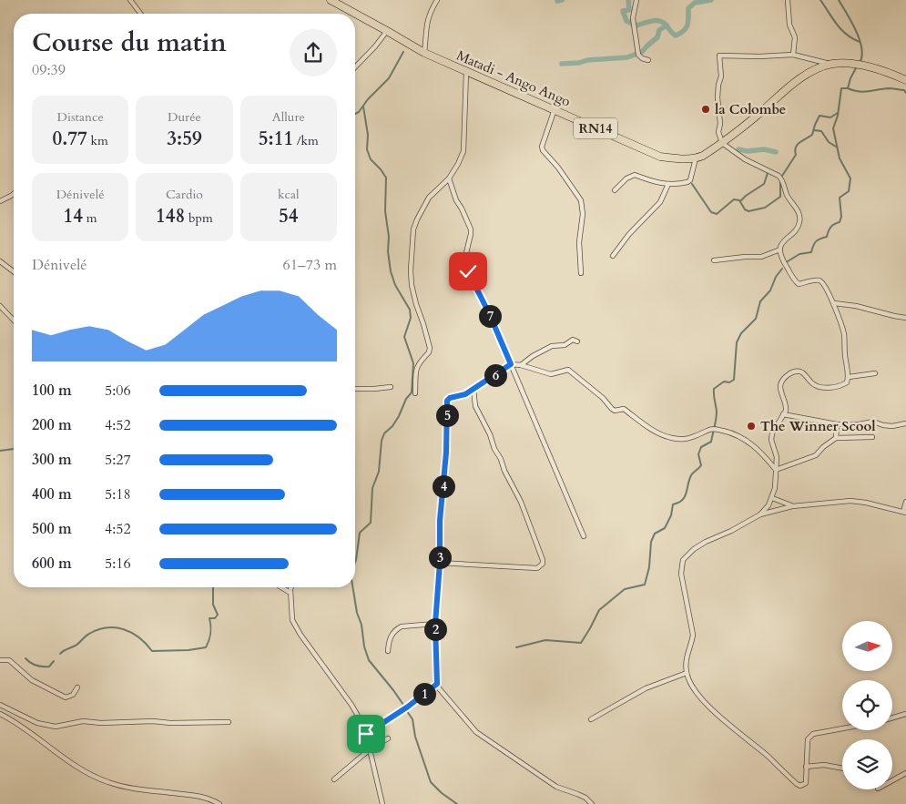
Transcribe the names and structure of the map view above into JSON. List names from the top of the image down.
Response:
{
  "streets": {
    "highway": ["Matadi - Ango Ango", "RN14"]
  },
  "places": ["la Colombe", "The Winner Scool"],
  "north": "right",
  "page": {
    "heading": ["Course du matin", "09:39"],
    "stats": [
      ["Distance", "0.77 km"],
      ["Durée", "3:59"],
      ["Allure", "5:11 /km"],
      ["Dénivelé", "14 m"],
      ["Cardio", "148 bpm"],
      ["kcal", "54"]
    ],
    "chart": ["Dénivelé", "61–73 m"],
    "pins": [
      "7",
      "6",
      "5",
      "4",
      "3",
      "2",
      "1"
    ],
    "list": [
      {
        "name": "100 m",
        "note": "5:06"
      },
      {
        "name": "200 m",
        "note": "4:52"
      },
      {
        "name": "300 m",
        "note": "5:27"
      },
      {
        "name": "400 m",
        "note": "5:18"
      },
      {
        "name": "500 m",
        "note": "4:52"
      },
      {
        "name": "600 m",
        "note": "5:16"
      }
    ]
  }
}
